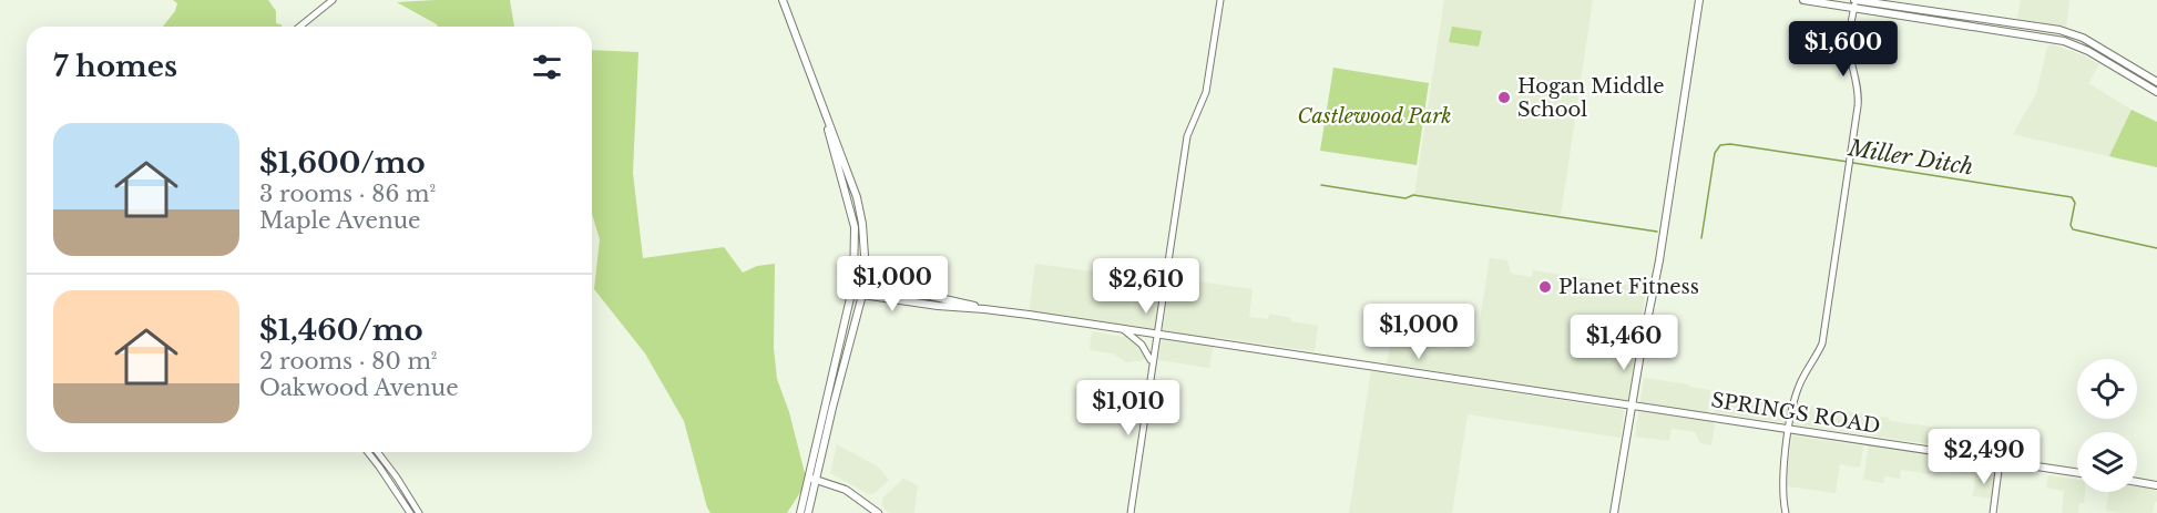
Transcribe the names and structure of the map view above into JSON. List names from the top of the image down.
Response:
{
  "streets": {
    "main road": ["SPRINGS ROAD"]
  },
  "water": ["Miller Ditch"],
  "parks": ["Castlewood Park"],
  "places": ["Hogan Middle School", "Planet Fitness"],
  "page": {
    "price": [
      "$1,600",
      "$1,000",
      "$2,610",
      "$1,000",
      "$1,460",
      "$1,010",
      "$2,490"
    ],
    "heading": "7 homes",
    "list": [
      {
        "name": "$1,600/mo",
        "note": "3 rooms · 86 m² · Maple Avenue"
      },
      {
        "name": "$1,460/mo",
        "note": "2 rooms · 80 m² · Oakwood Avenue"
      }
    ]
  }
}
